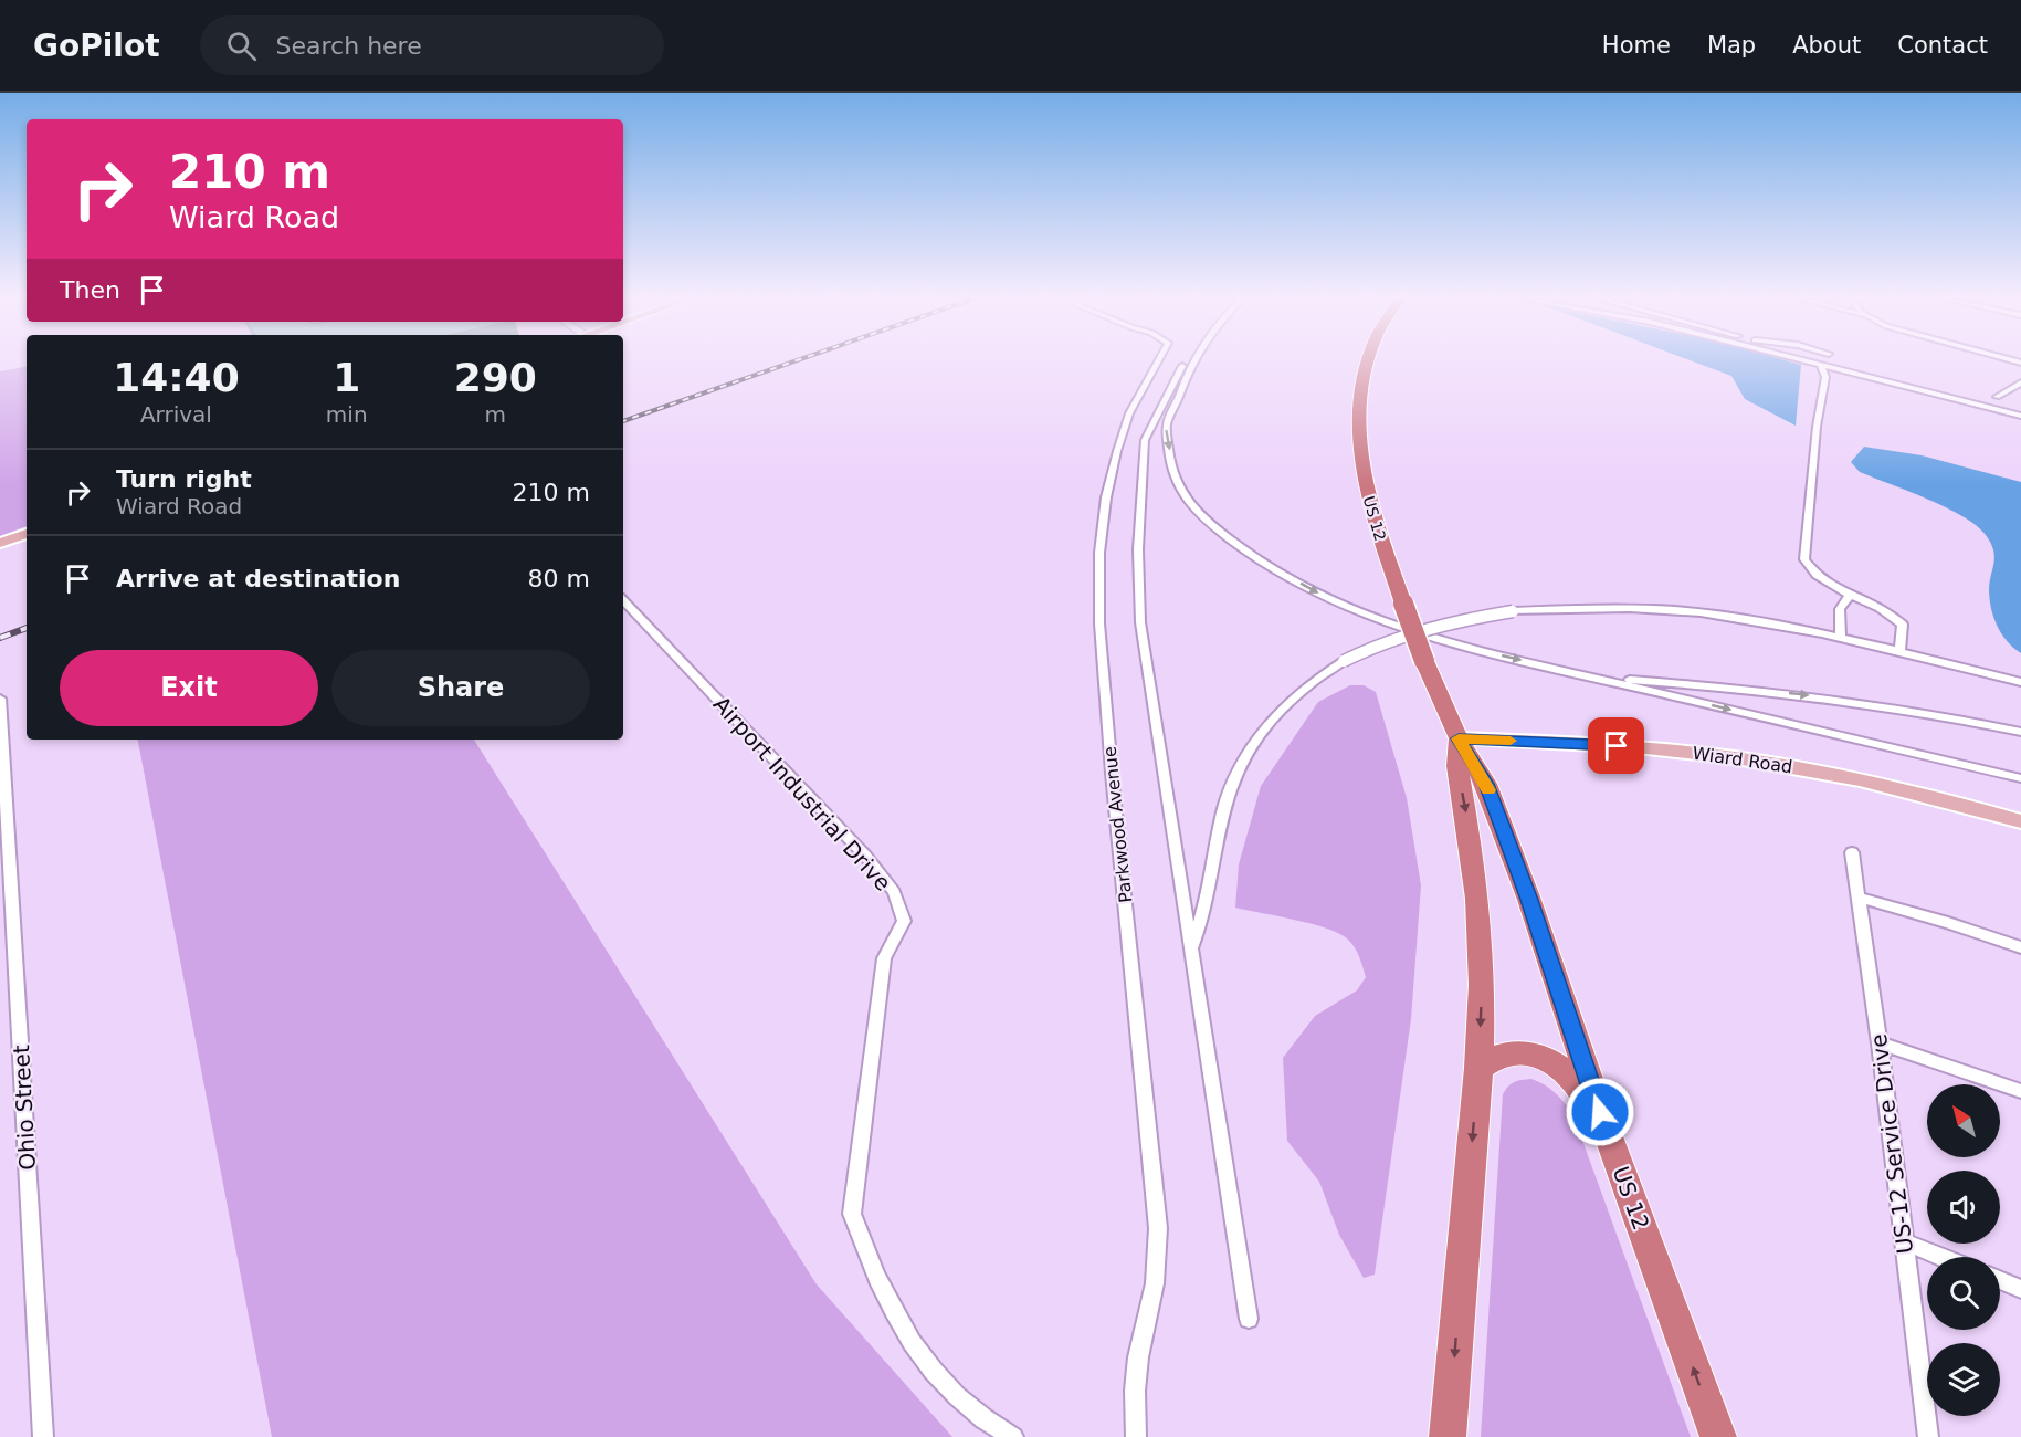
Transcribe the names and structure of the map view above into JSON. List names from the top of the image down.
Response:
{
  "streets": {
    "highway": ["US 12"],
    "main road": ["Wiard Road"],
    "street": [
      "Airport Industrial Drive",
      "Parkwood Avenue",
      "Ohio Street",
      "US-12 Service Drive"
    ]
  },
  "crossings": [
    ["US 12", "Wiard Road"]
  ],
  "north": "top left",
  "page": {
    "header": "GoPilot",
    "search": "Search here",
    "nav": [
      "Home",
      "Map",
      "About",
      "Contact"
    ],
    "turn": ["210 m", "Wiard Road"],
    "then": "Then",
    "eta": [
      "14:40",
      "Arrival",
      "1",
      "min",
      "290",
      "m"
    ],
    "list": [
      {
        "name": "Turn right",
        "note": "Wiard Road",
        "value": "210 m"
      },
      {
        "name": "Arrive at destination",
        "value": "80 m"
      }
    ],
    "buttons": ["Exit", "Share"]
  }
}
